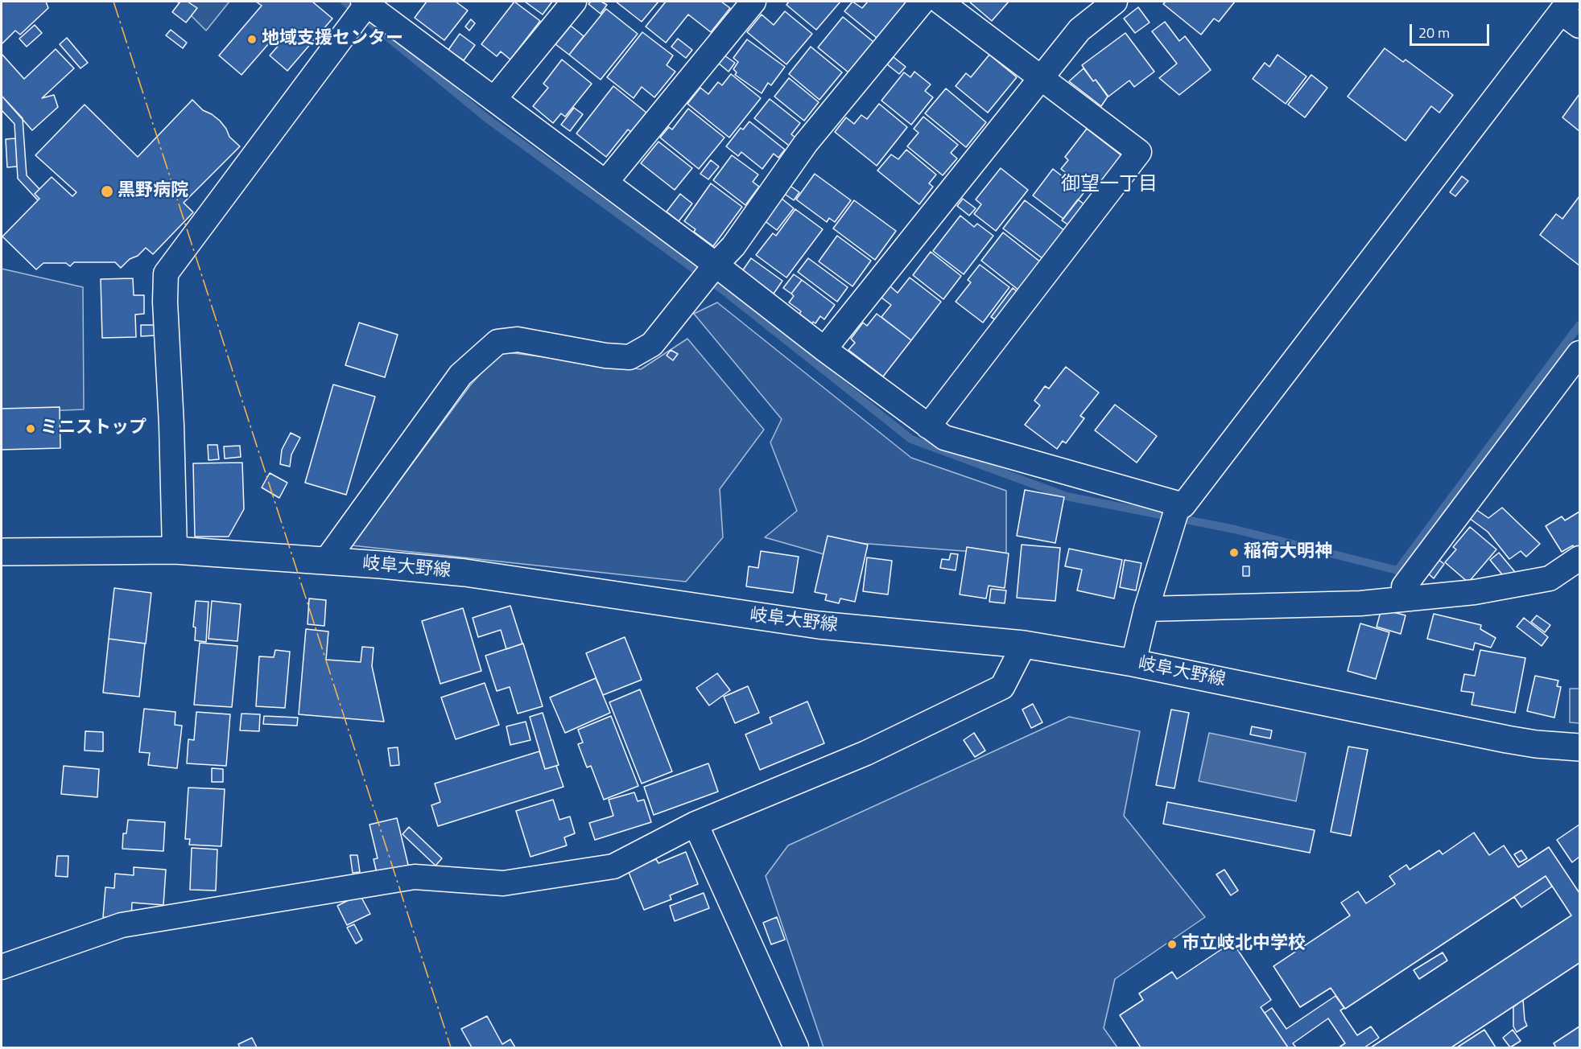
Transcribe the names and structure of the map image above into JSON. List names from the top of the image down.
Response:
{
  "streets": {
    "main road": ["岐阜大野線"]
  },
  "districts": ["御望一丁目"],
  "places": [
    "地域支援センター",
    "黒野病院",
    "ミニストップ",
    "稲荷大明神",
    "市立岐北中学校"
  ],
  "scale_bar": "20 m"
}
